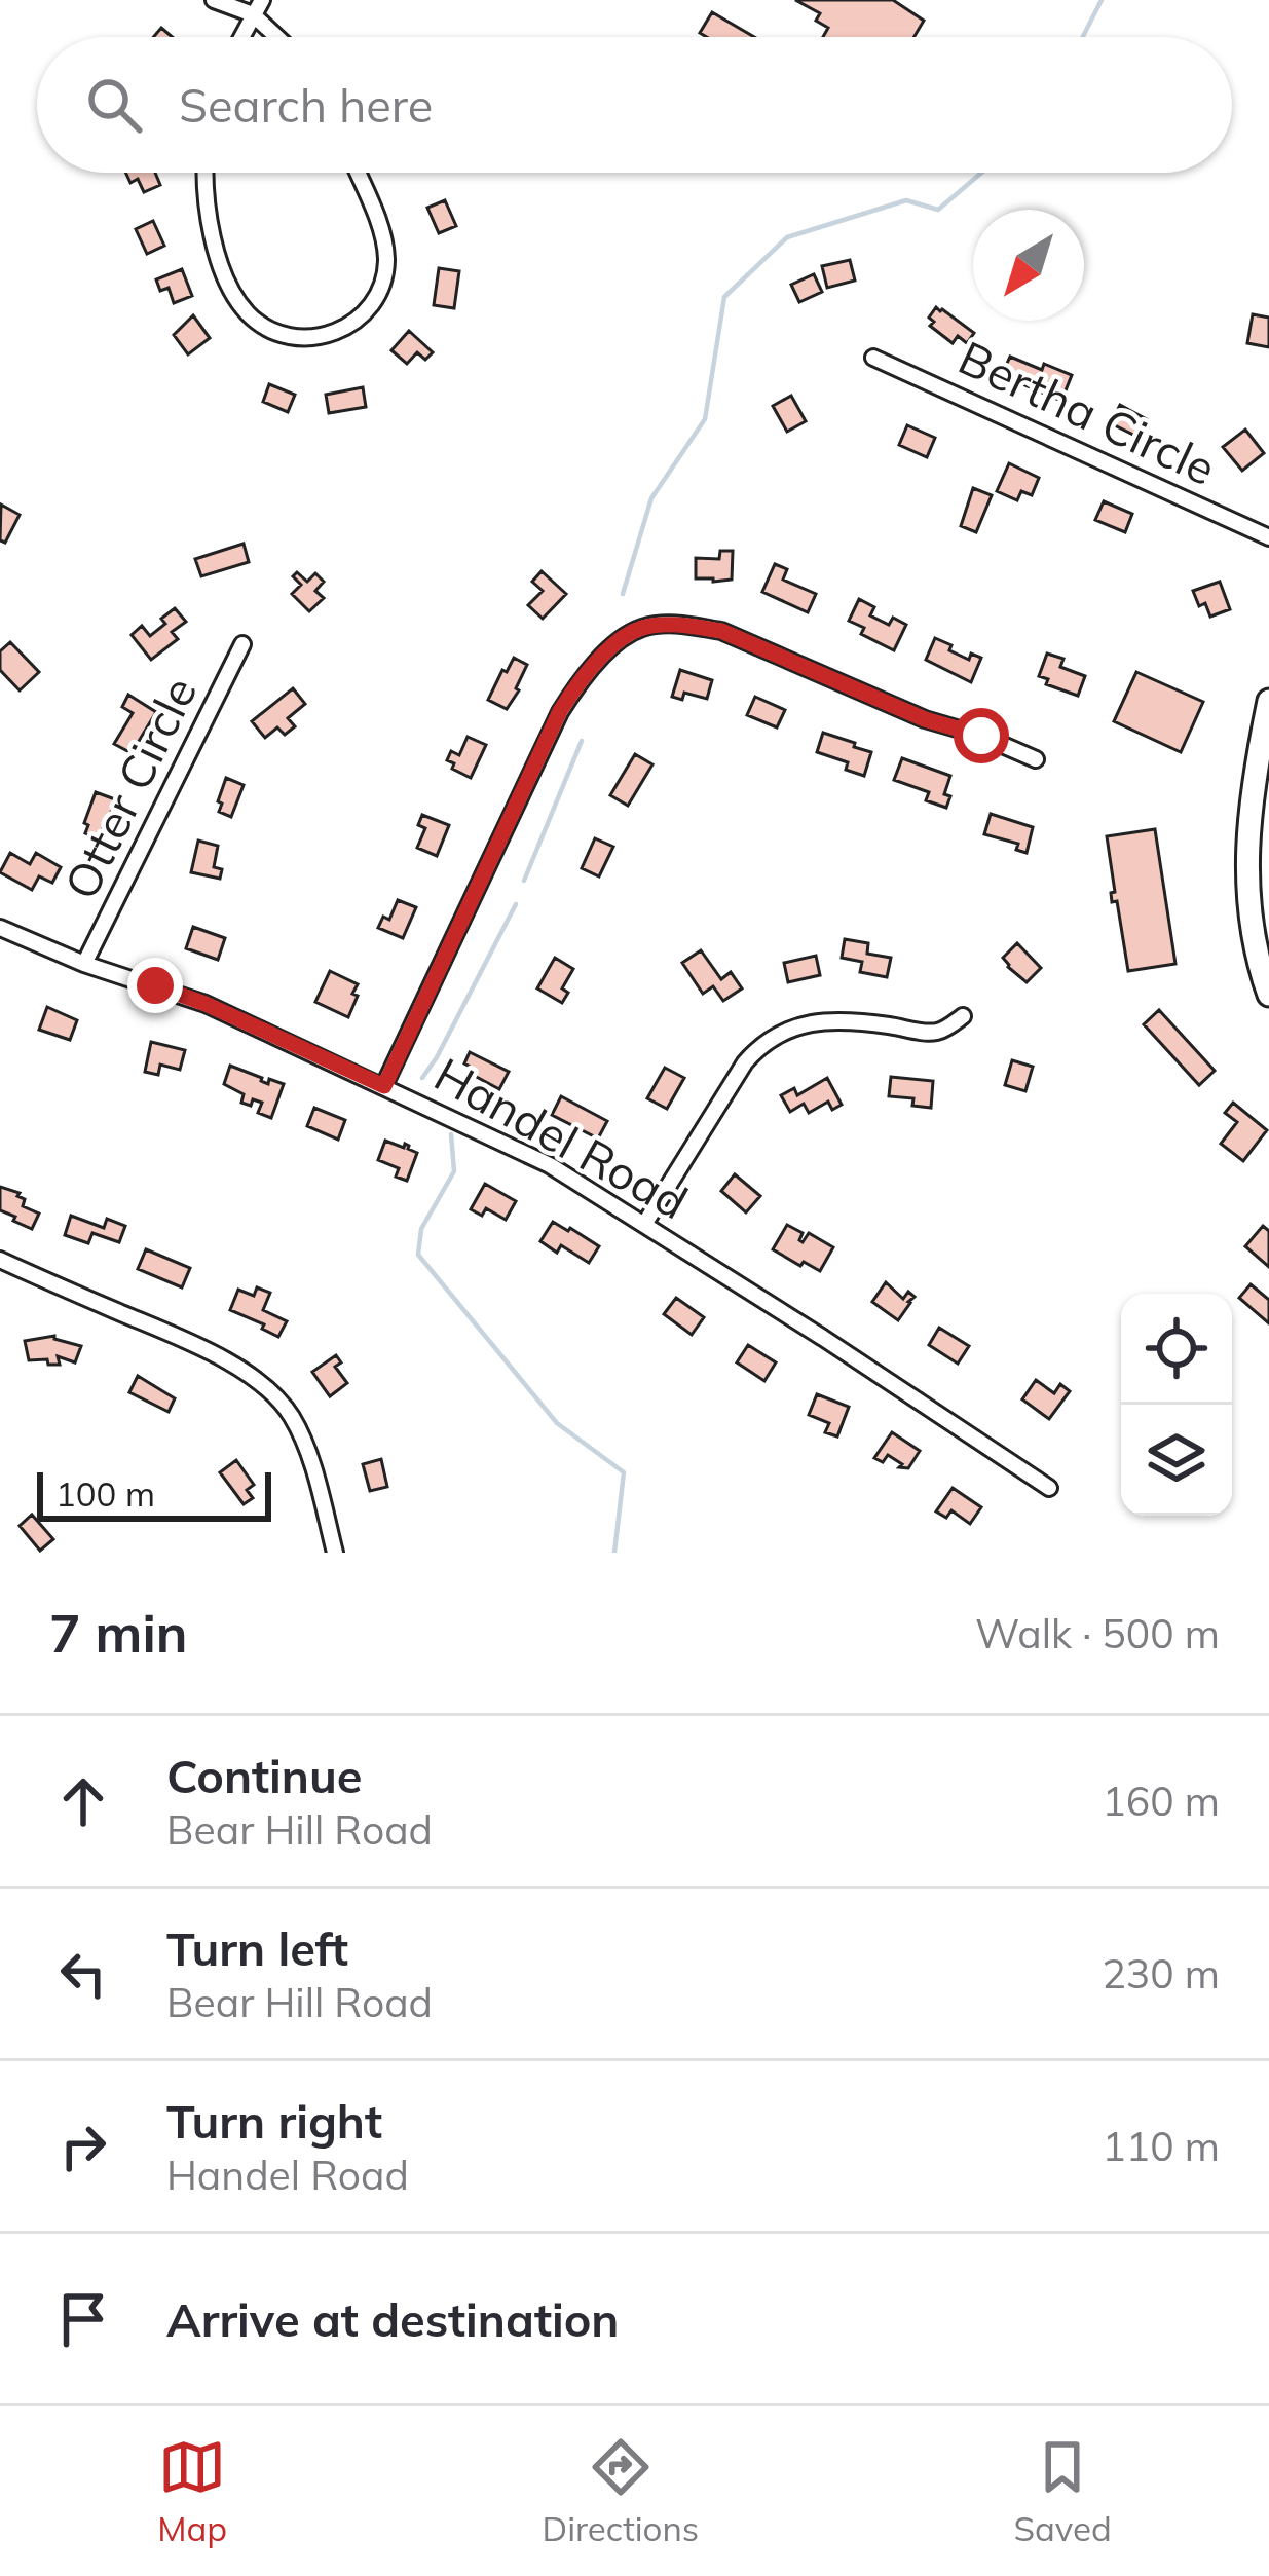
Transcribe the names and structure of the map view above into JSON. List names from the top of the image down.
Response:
{
  "streets": {
    "street": ["Bertha Circle", "Otter Circle", "Handel Road"]
  },
  "crossings": [
    ["Otter Circle", "Handel Road"]
  ],
  "scale_bar": "100 m",
  "north": "bottom left",
  "page": {
    "search": "Search here",
    "scale": "100 m",
    "heading": ["7 min", "Walk · 500 m"],
    "list": [
      ["Continue", "Bear Hill Road", "160 m"],
      ["Turn left", "Bear Hill Road", "230 m"],
      ["Turn right", "Handel Road", "110 m"],
      "Arrive at destination"
    ],
    "nav": ["Map", "Directions", "Saved"]
  }
}
